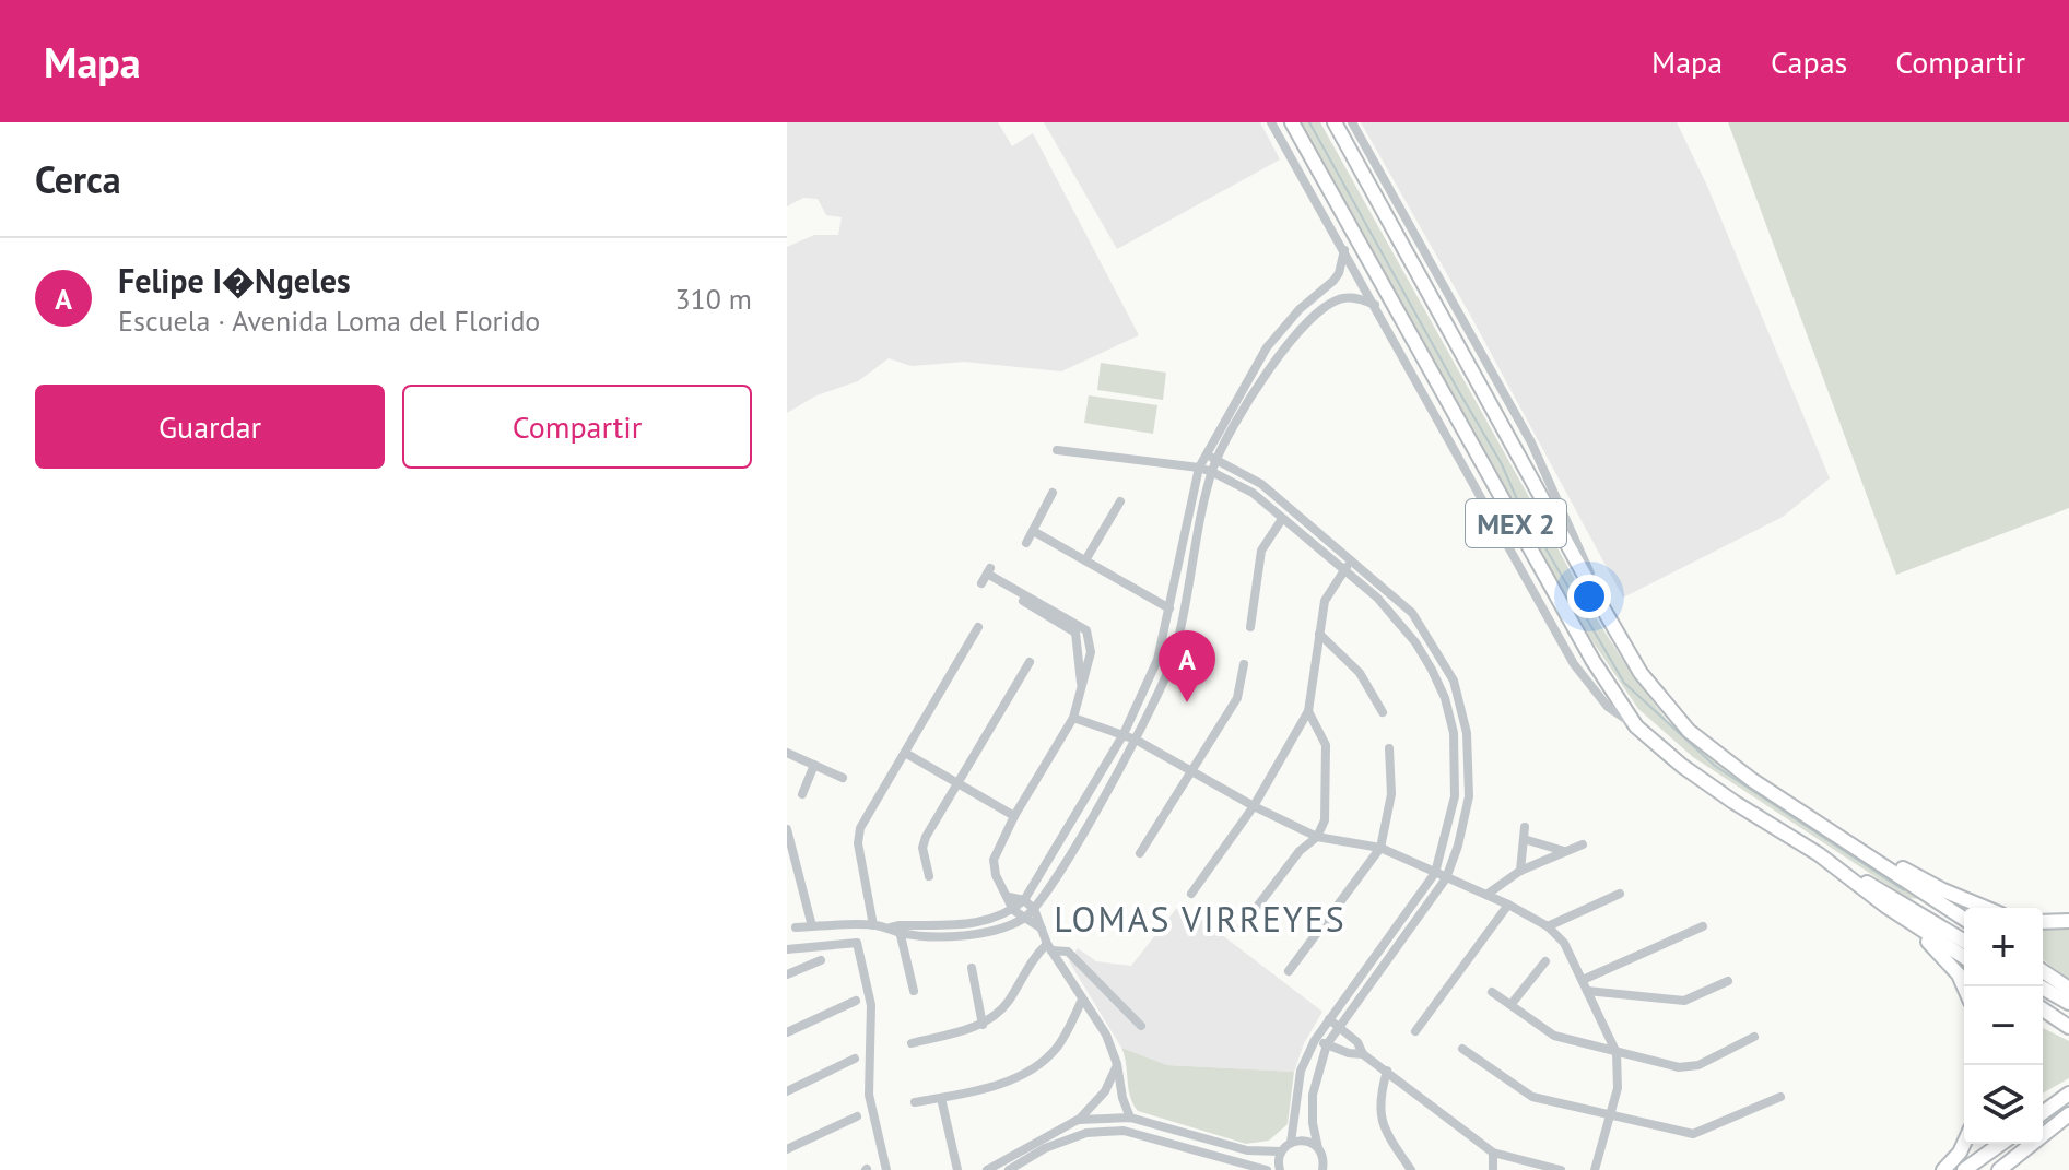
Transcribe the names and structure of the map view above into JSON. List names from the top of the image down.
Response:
{
  "streets": {
    "highway": ["MEX 2"]
  },
  "districts": ["LOMAS VIRREYES"],
  "page": {
    "header": "Mapa",
    "nav": ["Mapa", "Capas", "Compartir"],
    "heading": "Cerca",
    "list": [
      {
        "mark": "A",
        "name": "Felipe I�Ngeles",
        "note": "Escuela · Avenida Loma del Florido",
        "value": "310 m"
      }
    ],
    "buttons": ["Guardar", "Compartir"],
    "pins": "A",
    "map_buttons": ["+", "−"]
  }
}
